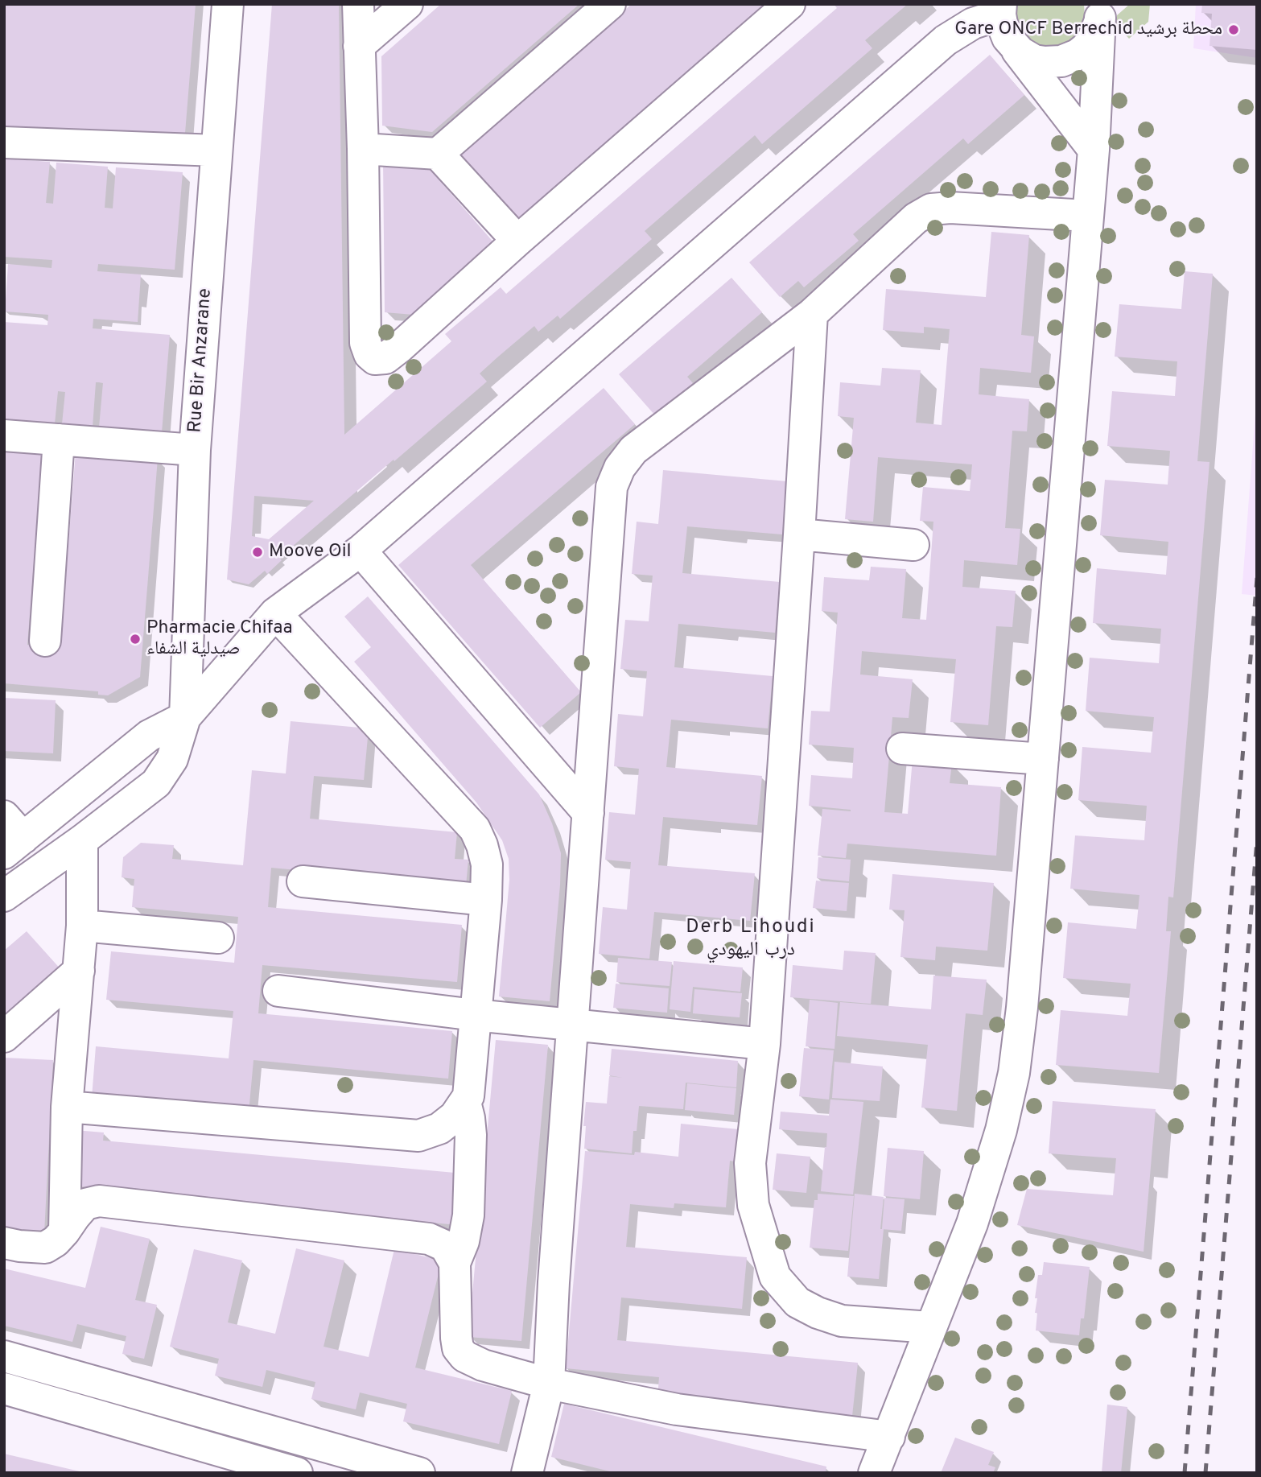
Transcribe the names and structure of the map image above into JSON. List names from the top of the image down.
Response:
{
  "streets": {
    "street": ["Rue Bir Anzarane"]
  },
  "districts": ["Derb Lihoudi درب اليهودي"],
  "places": ["Gare ONCF Berrechid محطة برشيد", "Moove Oil", "Pharmacie Chifaa صيدلية الشفاء"]
}
